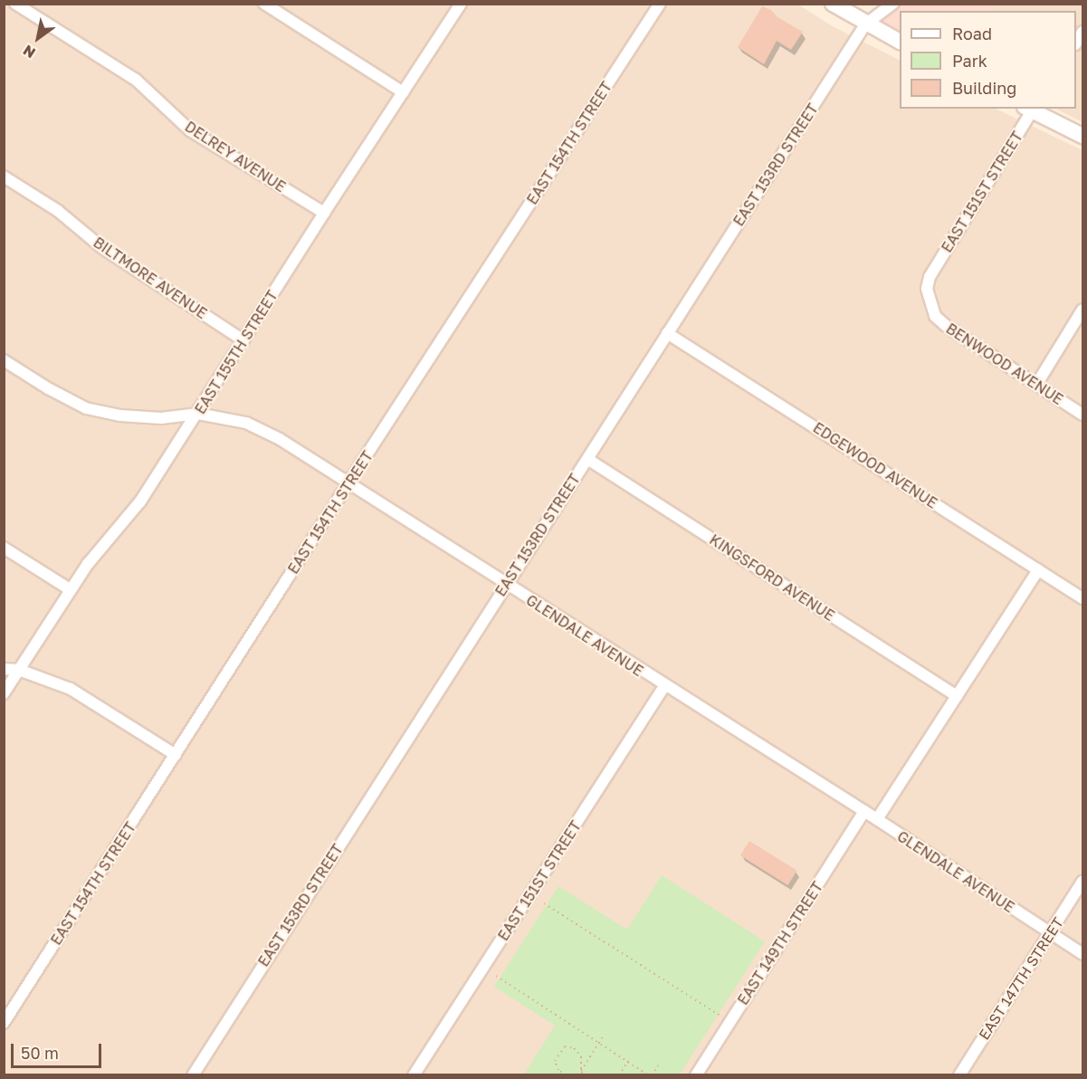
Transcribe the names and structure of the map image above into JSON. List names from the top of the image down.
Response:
{
  "streets": {
    "street": [
      "EAST 154TH STREET",
      "DELREY AVENUE",
      "EAST 153RD STREET",
      "EAST 151ST STREET",
      "BILTMORE AVENUE",
      "EAST 155TH STREET",
      "BENWOOD AVENUE",
      "EDGEWOOD AVENUE",
      "KINGSFORD AVENUE",
      "GLENDALE AVENUE",
      "EAST 149TH STREET",
      "EAST 147TH STREET"
    ]
  },
  "crossings": [
    ["EAST 154TH STREET", "GLENDALE AVENUE"],
    ["DELREY AVENUE", "EAST 155TH STREET"],
    ["EAST 153RD STREET", "EDGEWOOD AVENUE"],
    ["EAST 153RD STREET", "KINGSFORD AVENUE"],
    ["EAST 153RD STREET", "GLENDALE AVENUE"],
    ["EAST 151ST STREET", "BENWOOD AVENUE"],
    ["EAST 151ST STREET", "GLENDALE AVENUE"],
    ["BILTMORE AVENUE", "EAST 155TH STREET"],
    ["EAST 155TH STREET", "GLENDALE AVENUE"],
    ["GLENDALE AVENUE", "EAST 149TH STREET"],
    ["GLENDALE AVENUE", "EAST 147TH STREET"]
  ],
  "legend": ["Road", "Park", "Building"],
  "scale_bar": "50 m",
  "north": "bottom left"
}
